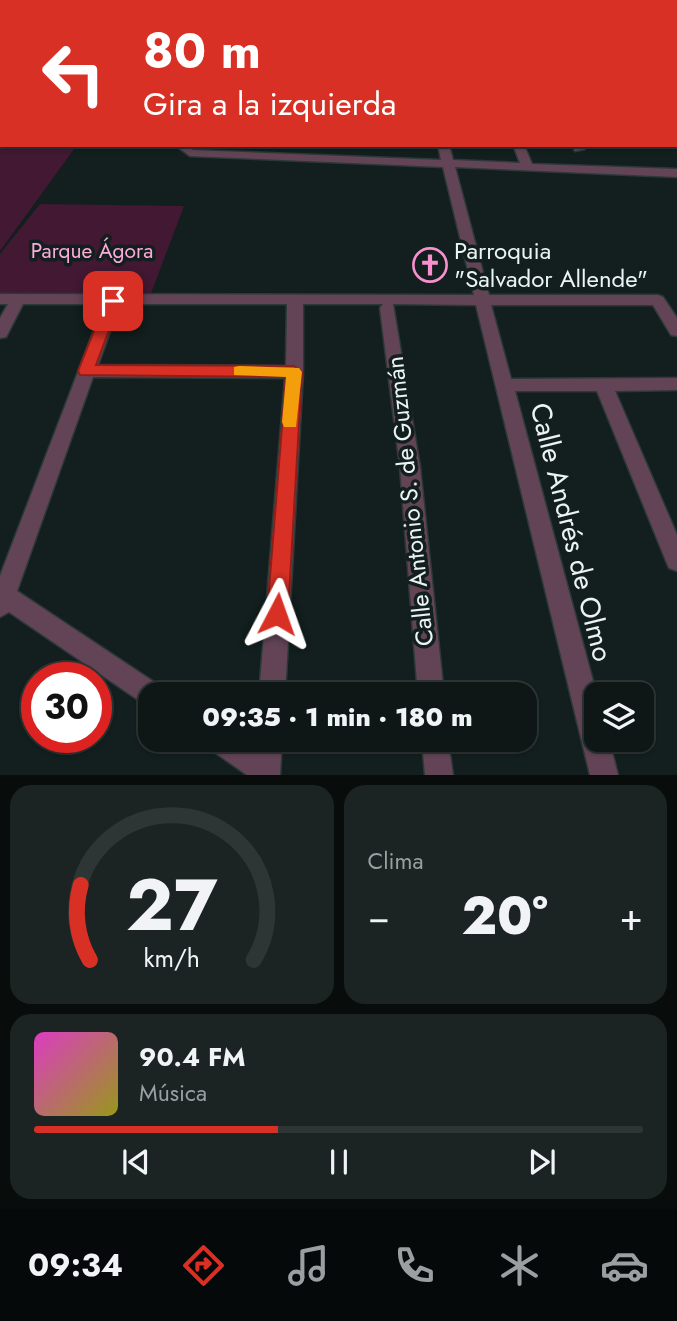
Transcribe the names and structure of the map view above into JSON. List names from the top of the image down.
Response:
{
  "streets": {
    "street": ["Calle Antonio S. de Guzmán", "Calle Andrés de Olmo"]
  },
  "parks": ["Parque Ágora"],
  "places": {
    "church": ["Parroquia \"Salvador Allende\""]
  },
  "page": {
    "turn": ["80 m", "Gira a la izquierda"],
    "limit": "30",
    "trip": "09:35 · 1 min · 180 m",
    "tile": "Clima",
    "heat": ["−", "20°", "+"],
    "song": ["90.4 FM", "Música"],
    "tabs": "09:34",
    "gauge": ["27", "km/h"]
  }
}
